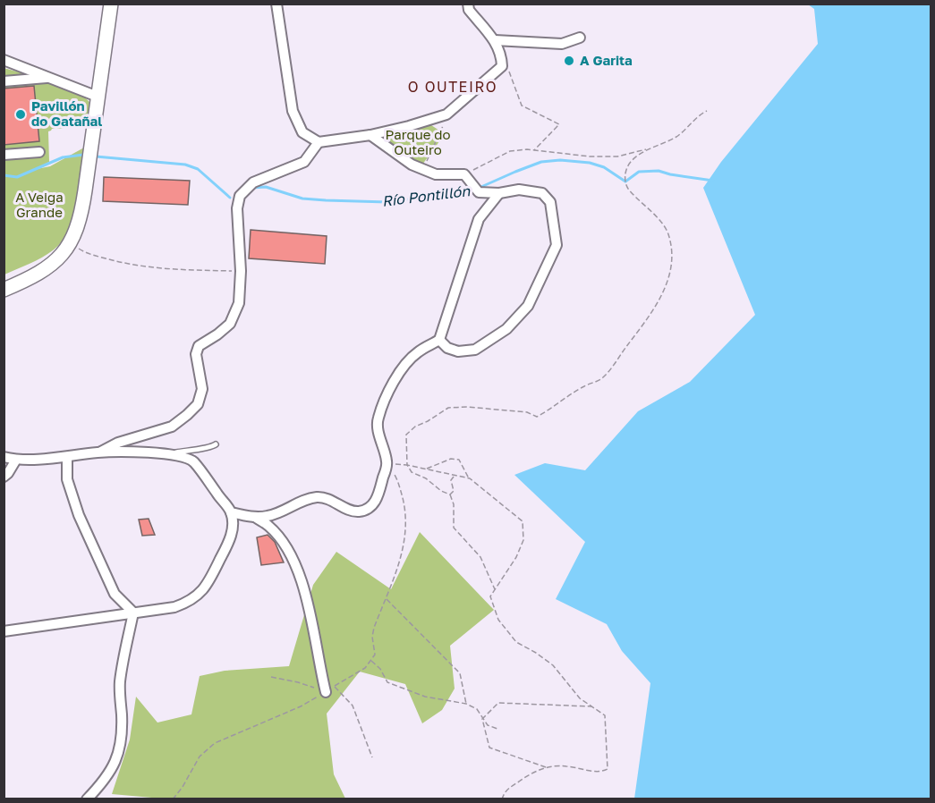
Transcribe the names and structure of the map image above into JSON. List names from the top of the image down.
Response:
{
  "districts": ["O OUTEIRO"],
  "water": ["Río Pontillón"],
  "parks": ["Parque do Outeiro", "A Veiga Grande"],
  "places": ["A Garita", "Pavillón do Gatañal"]
}
